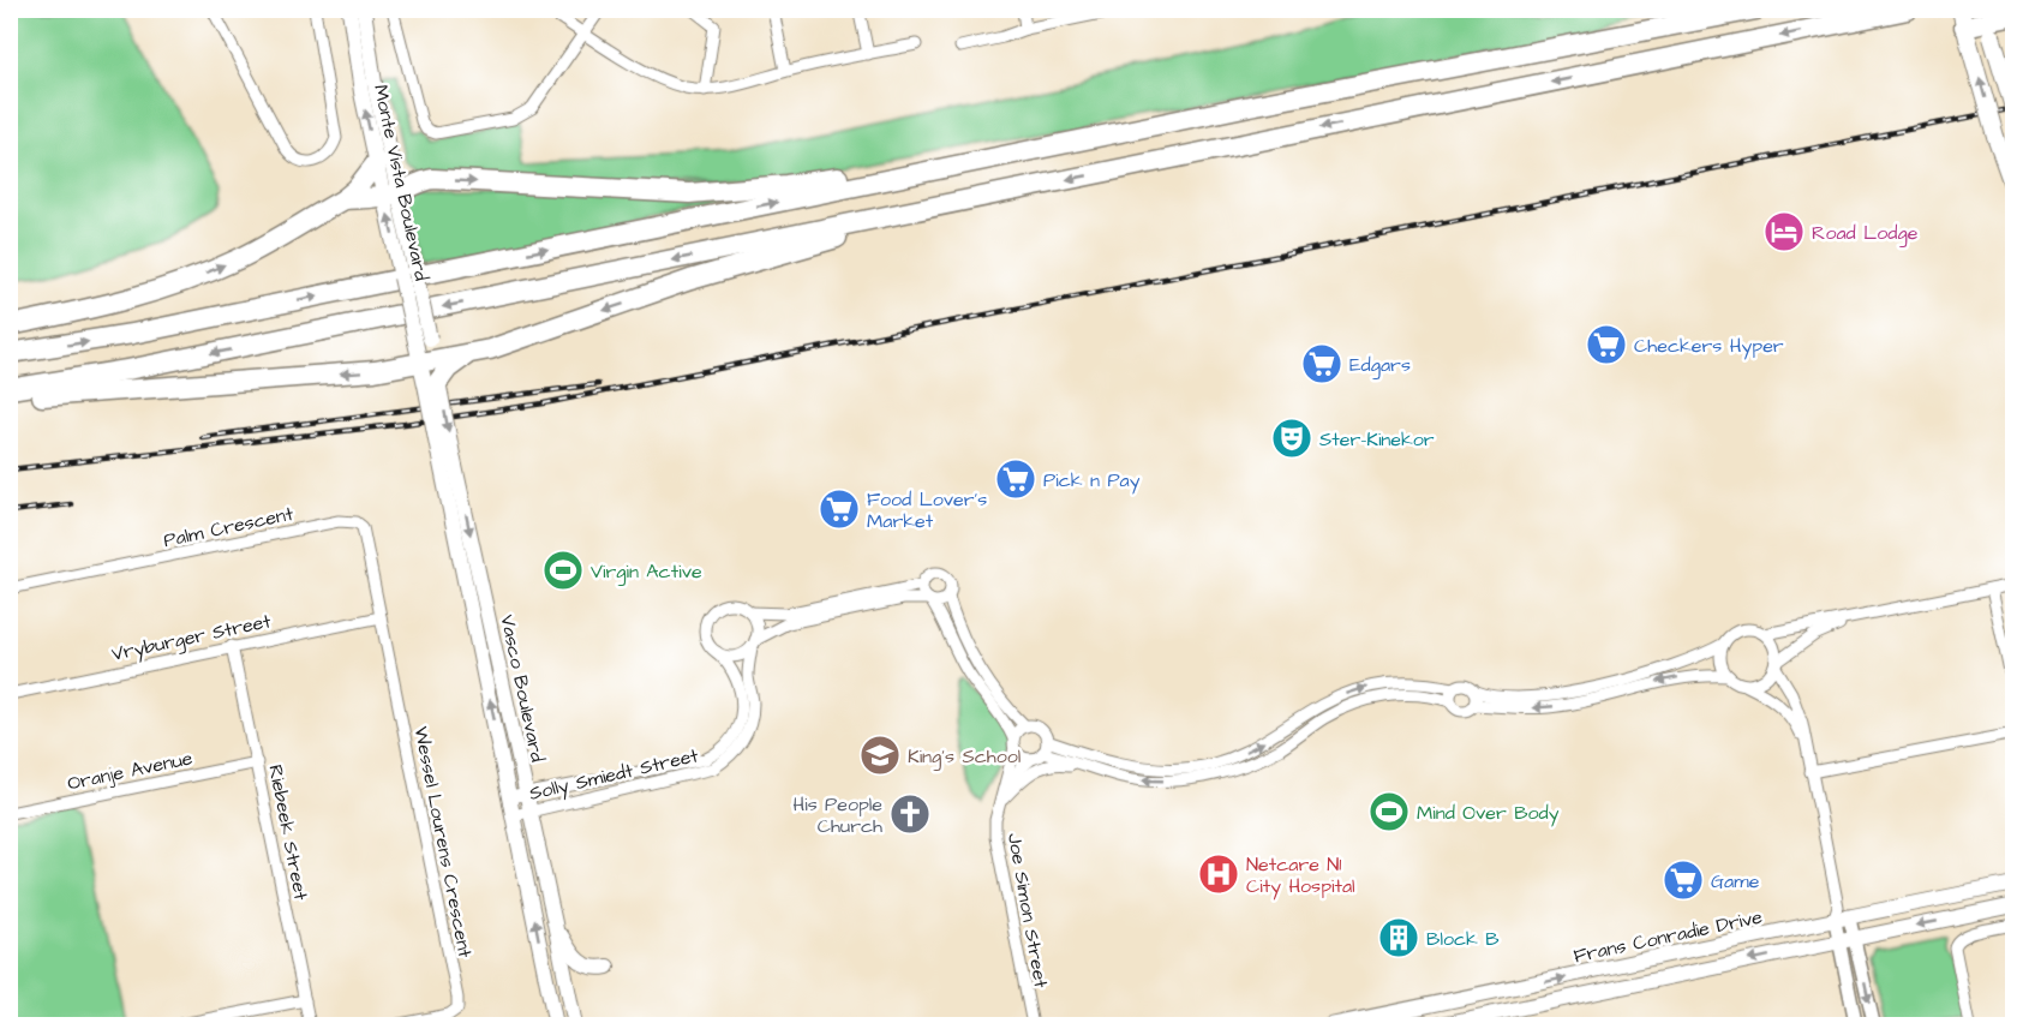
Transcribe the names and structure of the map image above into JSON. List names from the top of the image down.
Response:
{
  "streets": {
    "main road": ["Monte Vista Boulevard", "Vasco Boulevard", "Frans Conradie Drive"],
    "street": [
      "Palm Crescent",
      "Vryburger Street",
      "Oranje Avenue",
      "Solly Smiedt Street",
      "Riebeek Street",
      "Wessel Lourens Crescent",
      "Joe Simon Street"
    ]
  },
  "crossings": [
    ["Monte Vista Boulevard", "Vasco Boulevard"],
    ["Palm Crescent", "Vryburger Street"],
    ["Palm Crescent", "Wessel Lourens Crescent"],
    ["Vryburger Street", "Riebeek Street"],
    ["Vryburger Street", "Wessel Lourens Crescent"],
    ["Vasco Boulevard", "Solly Smiedt Street"],
    ["Oranje Avenue", "Riebeek Street"]
  ],
  "places": {
    "hotel": ["Road Lodge"],
    "supermarket": [
      "Checkers Hyper",
      "Edgars",
      "Pick n Pay",
      "Food Lover's Market",
      "Game"
    ],
    "theatre": ["Ster-Kinekor"],
    "sports": ["Virgin Active", "Mind Over Body"],
    "school or university": ["King's School"],
    "church": ["His People Church"],
    "hospital": ["Netcare N1 City Hospital"],
    "building": ["Block B"]
  }
}
